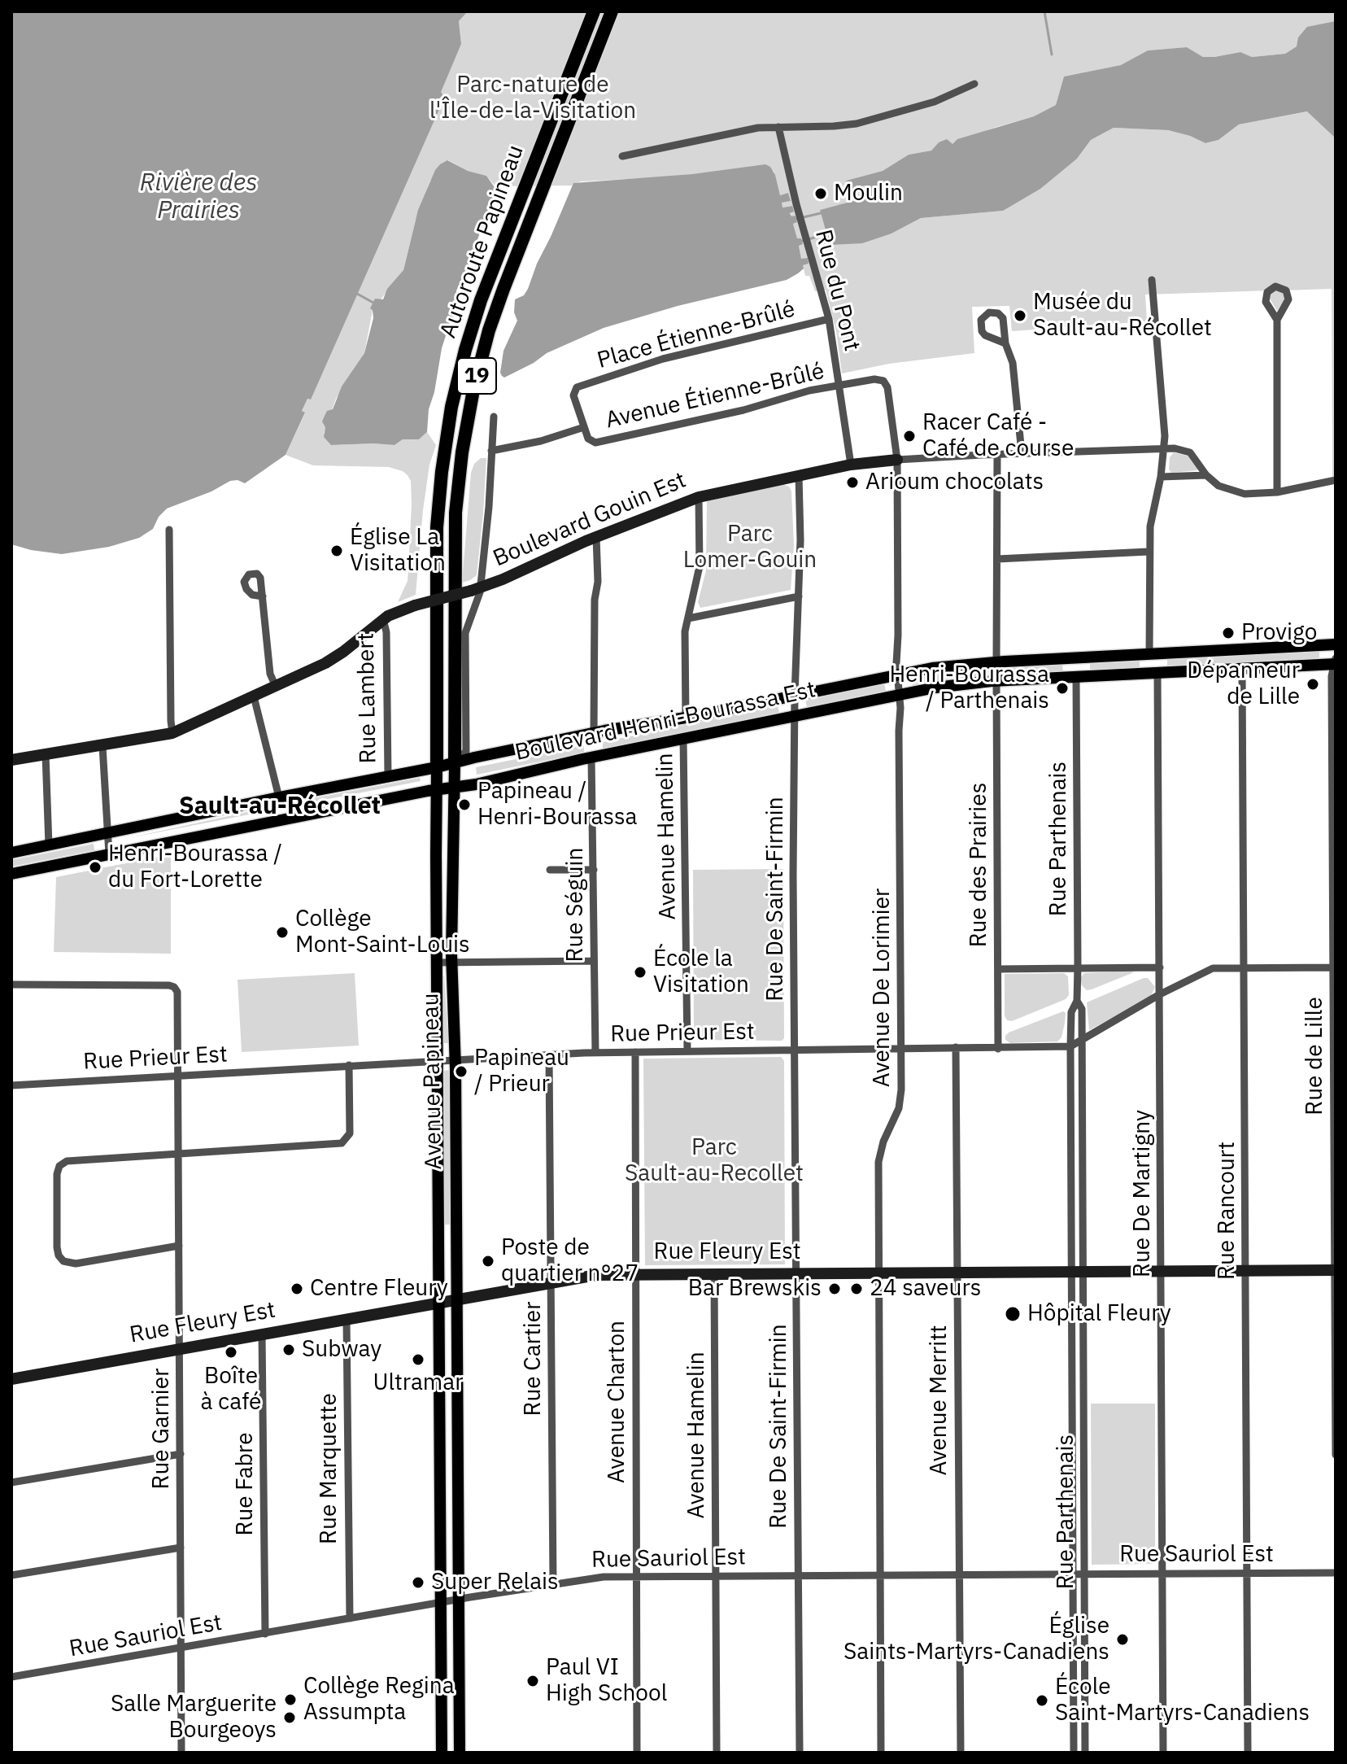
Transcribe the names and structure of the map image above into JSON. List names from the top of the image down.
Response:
{
  "streets": {
    "highway": ["Autoroute Papineau", "19"],
    "main road": ["Boulevard Henri-Bourassa Est", "Avenue Papineau"],
    "street": [
      "Rue du Pont",
      "Place Étienne-Brûlé",
      "Avenue Étienne-Brûlé",
      "Boulevard Gouin Est",
      "Rue Lambert",
      "Avenue Hamelin",
      "Rue Parthenais",
      "Rue des Prairies",
      "Rue De Saint-Firmin",
      "Rue Séguin",
      "Avenue De Lorimier",
      "Rue Prieur Est",
      "Rue de Lille",
      "Rue De Martigny",
      "Rue Rancourt",
      "Rue Fleury Est",
      "Rue Cartier",
      "Avenue Merritt",
      "Avenue Charton",
      "Rue Garnier",
      "Rue Marquette",
      "Rue Fabre",
      "Rue Sauriol Est"
    ]
  },
  "crossings": [
    ["Autoroute Papineau", "Boulevard Henri-Bourassa Est"],
    ["Autoroute Papineau", "Avenue Papineau"],
    ["Rue du Pont", "Place Étienne-Brûlé"],
    ["Rue du Pont", "Avenue Étienne-Brûlé"],
    ["Rue du Pont", "Boulevard Gouin Est"],
    ["Place Étienne-Brûlé", "Avenue Étienne-Brûlé"],
    ["Avenue Étienne-Brûlé", "Avenue De Lorimier"],
    ["Avenue Étienne-Brûlé", "Avenue Papineau"],
    ["Boulevard Gouin Est", "Rue Lambert"],
    ["Boulevard Gouin Est", "Rue De Saint-Firmin"],
    ["Boulevard Gouin Est", "Avenue De Lorimier"],
    ["Boulevard Gouin Est", "Avenue Papineau"],
    ["Rue Lambert", "Boulevard Henri-Bourassa Est"],
    ["Boulevard Henri-Bourassa Est", "Avenue Hamelin"],
    ["Boulevard Henri-Bourassa Est", "Rue Parthenais"],
    ["Boulevard Henri-Bourassa Est", "Rue des Prairies"],
    ["Boulevard Henri-Bourassa Est", "Rue De Saint-Firmin"],
    ["Boulevard Henri-Bourassa Est", "Rue Séguin"],
    ["Boulevard Henri-Bourassa Est", "Avenue De Lorimier"],
    ["Boulevard Henri-Bourassa Est", "Rue de Lille"],
    ["Boulevard Henri-Bourassa Est", "Avenue Papineau"],
    ["Boulevard Henri-Bourassa Est", "Rue De Martigny"],
    ["Boulevard Henri-Bourassa Est", "Rue Rancourt"],
    ["Avenue Hamelin", "Rue Prieur Est"],
    ["Avenue Hamelin", "Rue Fleury Est"],
    ["Avenue Hamelin", "Rue Sauriol Est"],
    ["Rue Parthenais", "Rue Prieur Est"],
    ["Rue Parthenais", "Rue Fleury Est"],
    ["Rue Parthenais", "Rue Sauriol Est"],
    ["Rue des Prairies", "Rue Prieur Est"],
    ["Rue De Saint-Firmin", "Rue Prieur Est"],
    ["Rue De Saint-Firmin", "Rue Fleury Est"],
    ["Rue De Saint-Firmin", "Rue Sauriol Est"],
    ["Rue Séguin", "Rue Prieur Est"],
    ["Avenue De Lorimier", "Rue Prieur Est"],
    ["Avenue De Lorimier", "Rue Fleury Est"],
    ["Avenue De Lorimier", "Rue Sauriol Est"],
    ["Rue Prieur Est", "Avenue Papineau"],
    ["Rue Prieur Est", "Rue Cartier"],
    ["Rue Prieur Est", "Avenue Merritt"],
    ["Rue Prieur Est", "Avenue Charton"],
    ["Rue Prieur Est", "Rue Garnier"],
    ["Rue de Lille", "Rue Fleury Est"],
    ["Avenue Papineau", "Rue Fleury Est"],
    ["Avenue Papineau", "Rue Sauriol Est"],
    ["Rue De Martigny", "Rue Fleury Est"],
    ["Rue De Martigny", "Rue Sauriol Est"],
    ["Rue Rancourt", "Rue Fleury Est"],
    ["Rue Rancourt", "Rue Sauriol Est"],
    ["Rue Fleury Est", "Rue Cartier"],
    ["Rue Fleury Est", "Avenue Merritt"],
    ["Rue Fleury Est", "Avenue Charton"],
    ["Rue Fleury Est", "Rue Garnier"],
    ["Rue Fleury Est", "Rue Marquette"],
    ["Rue Fleury Est", "Rue Fabre"],
    ["Rue Cartier", "Rue Sauriol Est"],
    ["Avenue Merritt", "Rue Sauriol Est"],
    ["Avenue Charton", "Rue Sauriol Est"],
    ["Rue Garnier", "Rue Sauriol Est"],
    ["Rue Marquette", "Rue Sauriol Est"],
    ["Rue Fabre", "Rue Sauriol Est"]
  ],
  "districts": ["Sault-au-Récollet"],
  "water": ["Rivière des Prairies"],
  "parks": ["Parc-nature de l'Île-de-la-Visitation", "Parc Lomer-Gouin", "Parc Sault-au-Recollet"],
  "places": [
    "Moulin",
    "Musée du Sault-au-Récollet",
    "Racer Café - Café de course",
    "Arioum chocolats",
    "Église La Visitation",
    "Provigo",
    "Dépanneur de Lille",
    "Henri-Bourassa / Parthenais",
    "Papineau / Henri-Bourassa",
    "Henri-Bourassa / du Fort-Lorette",
    "Collège Mont-Saint-Louis",
    "École la Visitation",
    "Papineau / Prieur",
    "Poste de quartier n°27",
    "Centre Fleury",
    "Bar Brewskis",
    "24 saveurs",
    "Hôpital Fleury",
    "Subway",
    "Boîte à café",
    "Ultramar",
    "Super Relais",
    "Église Saints-Martyrs-Canadiens",
    "Paul VI High School",
    "Collège Regina Assumpta",
    "École Saint-Martyrs-Canadiens",
    "Salle Marguerite Bourgeoys"
  ]
}
